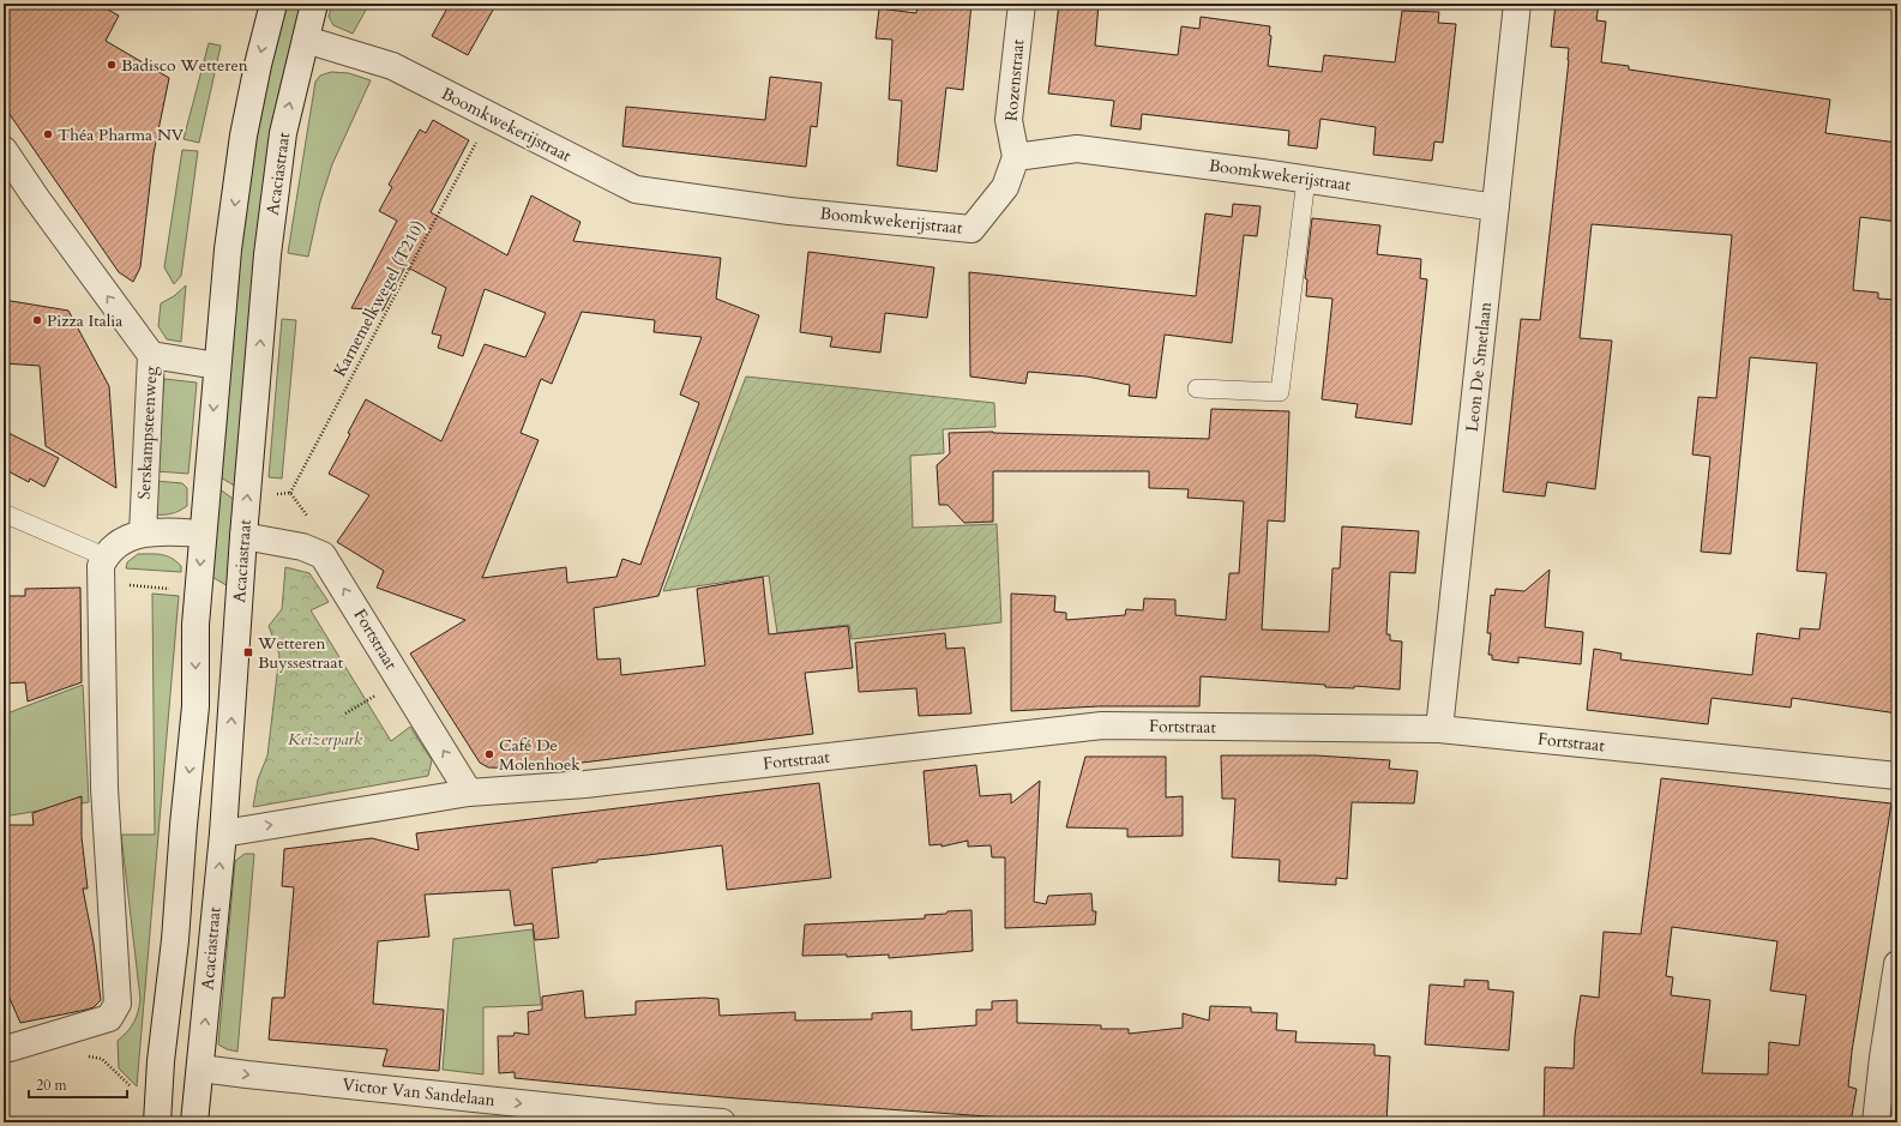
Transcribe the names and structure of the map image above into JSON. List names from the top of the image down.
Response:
{
  "streets": {
    "street": [
      "Rozenstraat",
      "Boomkwekerijstraat",
      "Acaciastraat",
      "Leon De Smetlaan",
      "Serskampsteenweg",
      "Fortstraat",
      "Victor Van Sandelaan"
    ],
    "path": ["Karnemelkwegel (T210)"]
  },
  "crossings": [
    ["Rozenstraat", "Boomkwekerijstraat"],
    ["Boomkwekerijstraat", "Acaciastraat"],
    ["Boomkwekerijstraat", "Karnemelkwegel (T210)"],
    ["Boomkwekerijstraat", "Leon De Smetlaan"],
    ["Acaciastraat", "Fortstraat"],
    ["Acaciastraat", "Victor Van Sandelaan"],
    ["Leon De Smetlaan", "Fortstraat"]
  ],
  "one_way": ["Serskampsteenweg", "Victor Van Sandelaan"],
  "parks": ["Keizerpark"],
  "places": {
    "other": [
      "Badisco Wetteren",
      "Théa Pharma NV",
      "Pizza Italia",
      "Café De Molenhoek"
    ],
    "transit": ["Wetteren Buyssestraat"]
  },
  "scale_bar": "20 m"
}
